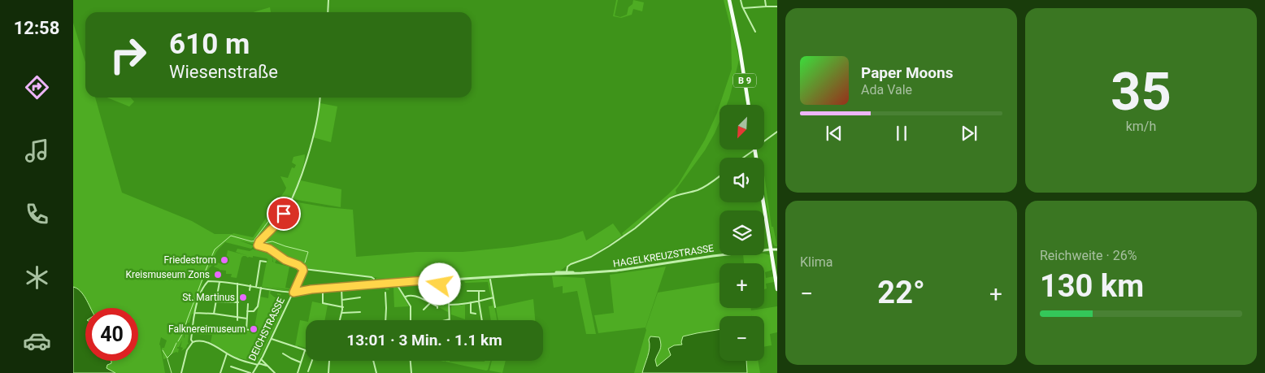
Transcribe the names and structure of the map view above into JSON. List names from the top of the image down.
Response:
{
  "streets": {
    "main road": ["B 9"],
    "street": ["HAGELKREUZSTRASSE", "DEICHSTRASSE"]
  },
  "places": [
    "Friedestrom",
    "Kreismuseum Zons",
    "St. Martinus",
    "Falknereimuseum"
  ],
  "north": "bottom left",
  "page": {
    "tabs": "12:58",
    "tile": [
      ["35", "km/h"],
      "Klima",
      ["Reichweite · 26%", "130 km"]
    ],
    "turn": ["610 m", "Wiesenstraße"],
    "song": ["Paper Moons", "Ada Vale"],
    "map_buttons": ["+", "−"],
    "heat": ["−", "22°", "+"],
    "limit": "40",
    "trip": "13:01 · 3 Min. · 1.1 km"
  }
}
